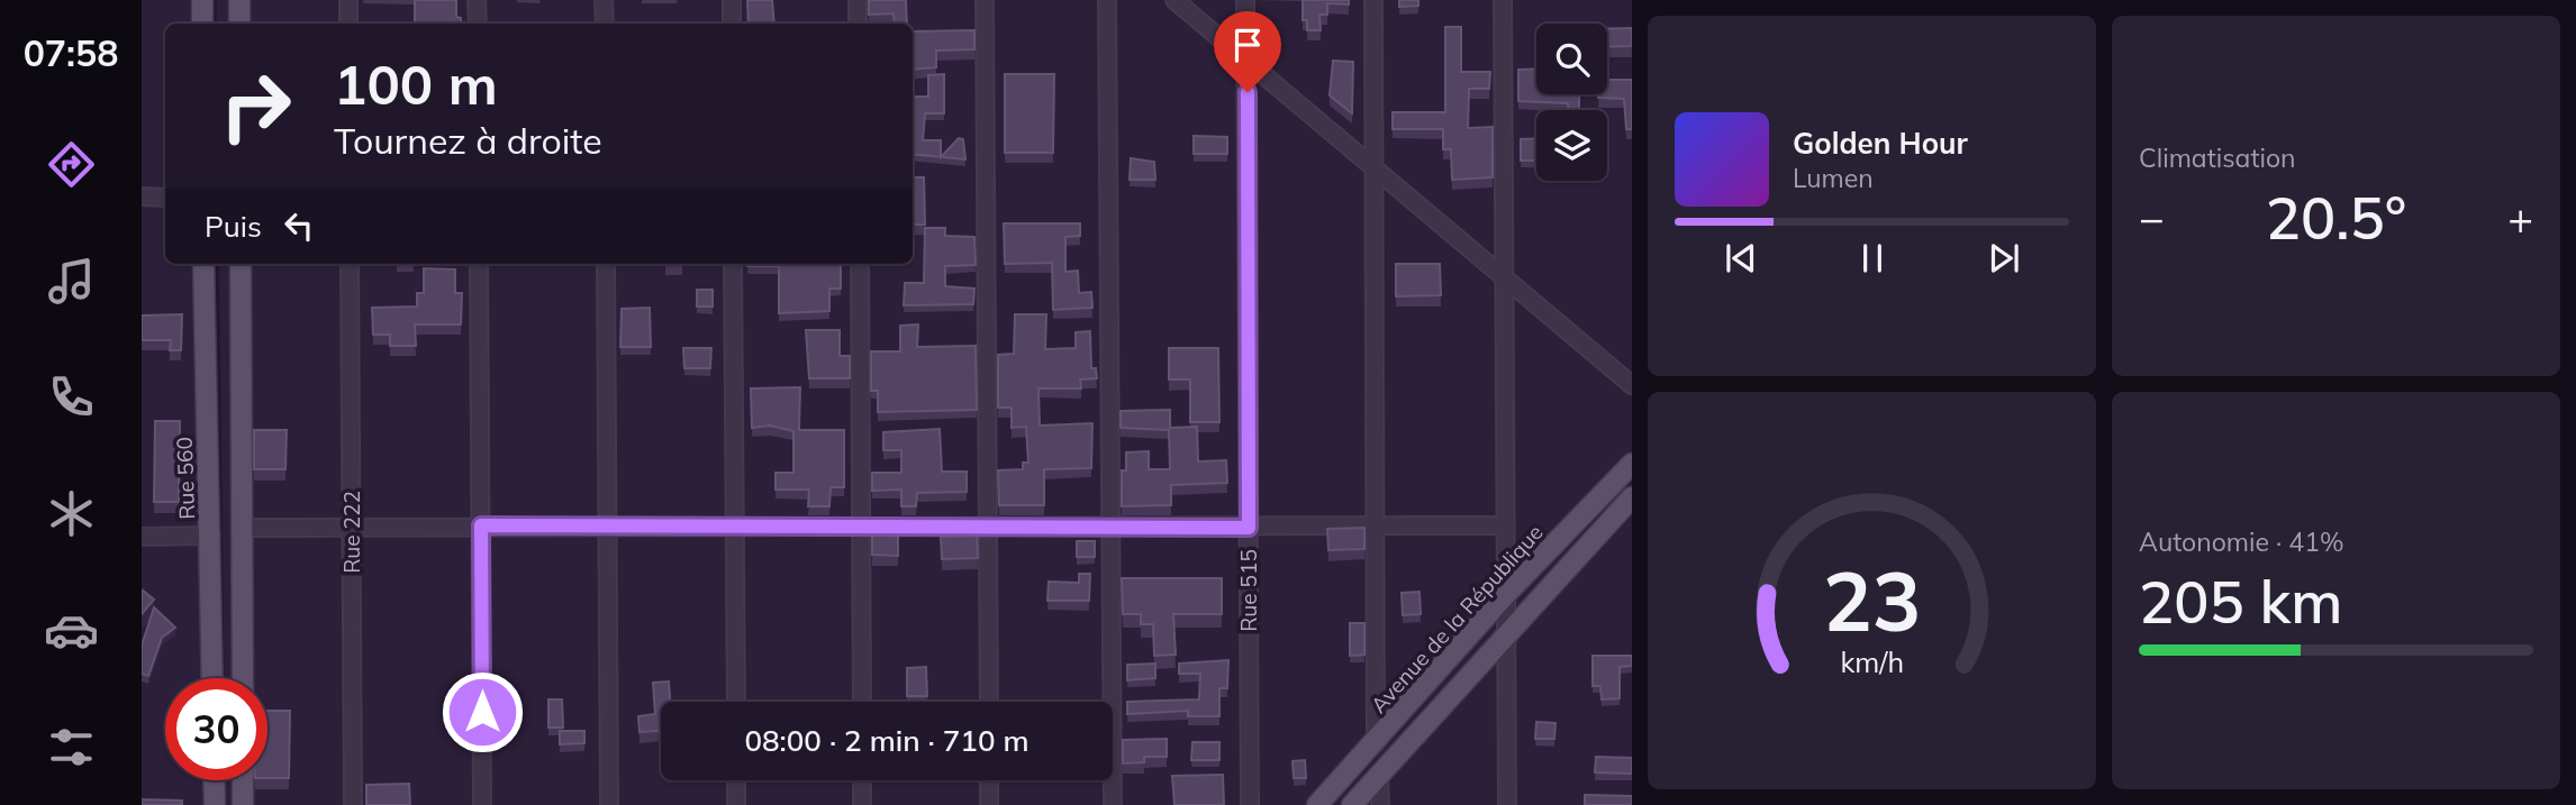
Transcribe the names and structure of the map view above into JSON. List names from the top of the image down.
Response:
{
  "streets": {
    "main road": ["Rue 560", "Avenue de la République"],
    "street": ["Rue 222", "Rue 515"]
  },
  "page": {
    "tabs": "07:58",
    "tile": [
      "Climatisation",
      ["Autonomie · 41%", "205 km"]
    ],
    "turn": ["100 m", "Tournez à droite"],
    "song": ["Golden Hour", "Lumen"],
    "heat": ["−", "20.5°", "+"],
    "then": "Puis",
    "limit": "30",
    "trip": "08:00 · 2 min · 710 m",
    "gauge": ["23", "km/h"]
  }
}
